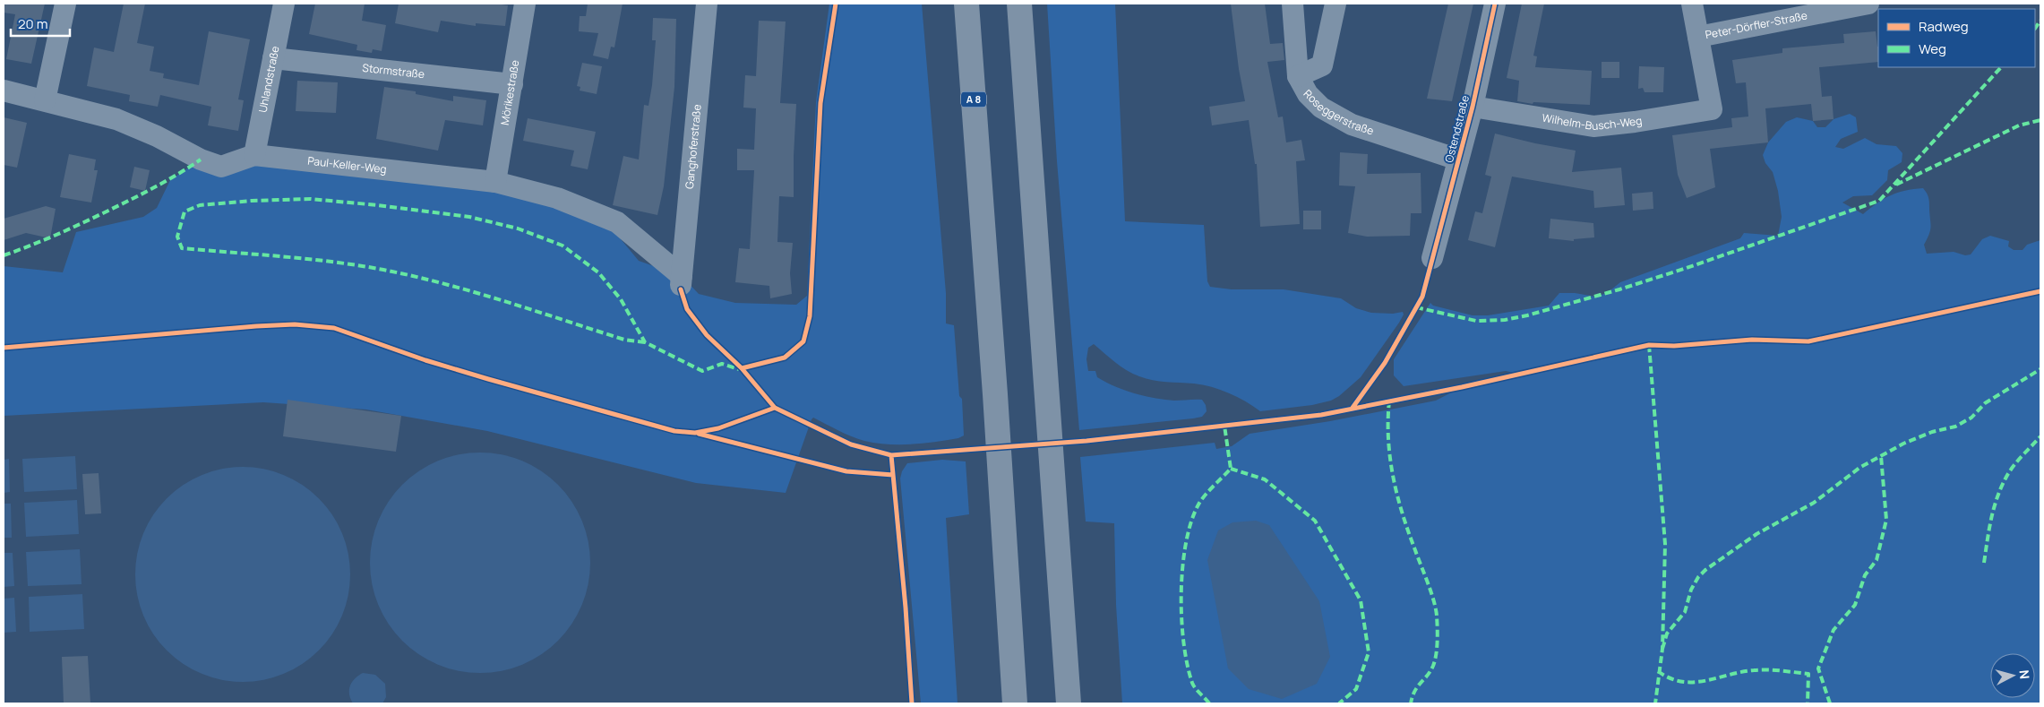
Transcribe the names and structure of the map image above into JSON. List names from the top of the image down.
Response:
{
  "streets": {
    "highway": ["A 8"],
    "street": [
      "Peter-Dörfler-Straße",
      "Stormstraße",
      "Uhlandstraße",
      "Mörikestraße",
      "Roseggerstraße",
      "Wilhelm-Busch-Weg",
      "Ostendstraße",
      "Ganghoferstraße",
      "Paul-Keller-Weg"
    ]
  },
  "crossings": [
    ["Peter-Dörfler-Straße", "Wilhelm-Busch-Weg"],
    ["Stormstraße", "Uhlandstraße"],
    ["Stormstraße", "Mörikestraße"],
    ["Uhlandstraße", "Paul-Keller-Weg"],
    ["Mörikestraße", "Paul-Keller-Weg"],
    ["Roseggerstraße", "Ostendstraße"],
    ["Wilhelm-Busch-Weg", "Ostendstraße"],
    ["Ganghoferstraße", "Paul-Keller-Weg"]
  ],
  "legend": ["Radweg", "Weg"],
  "scale_bar": "20 m",
  "north": "right"
}
